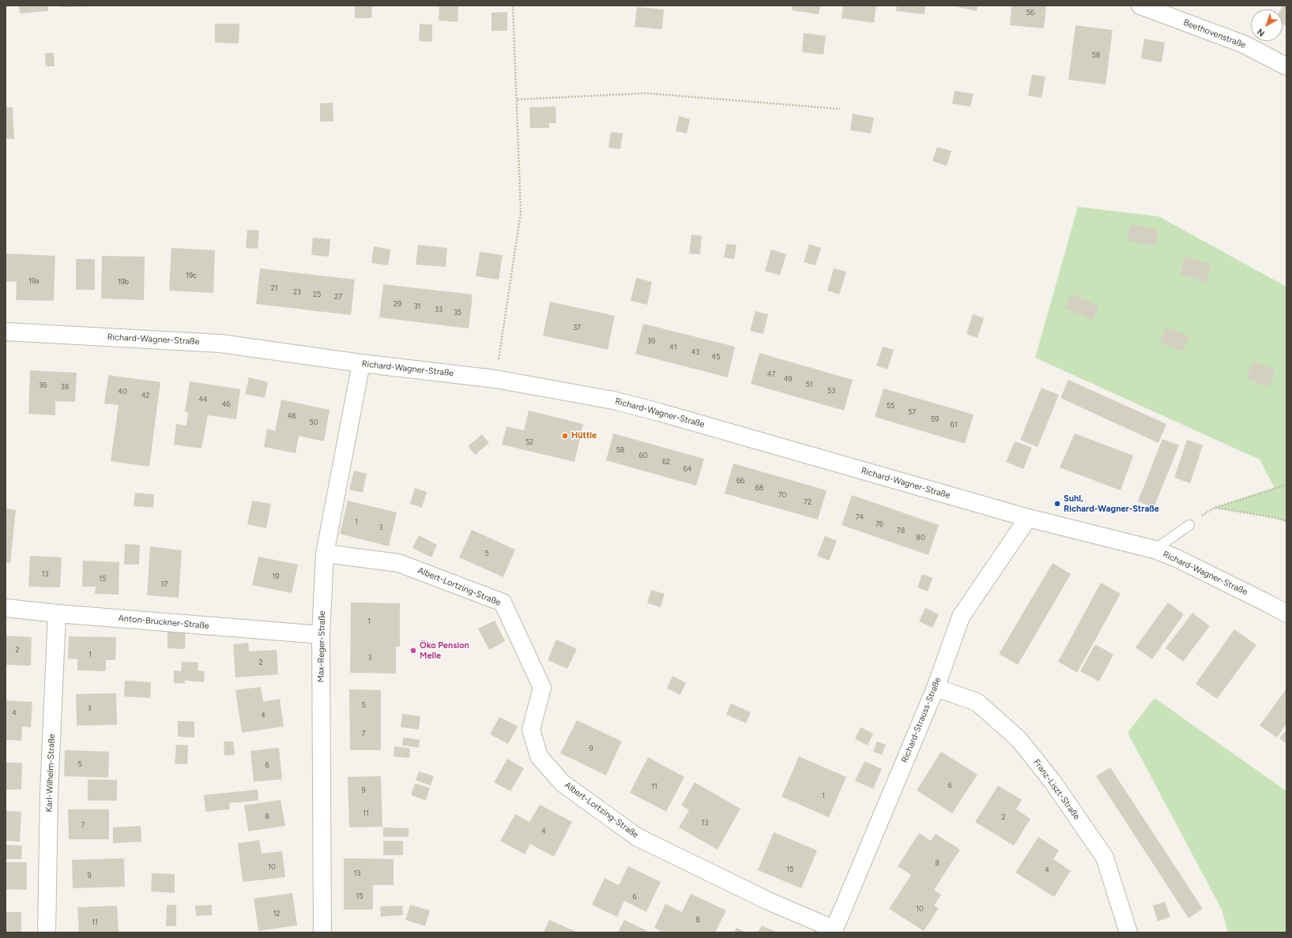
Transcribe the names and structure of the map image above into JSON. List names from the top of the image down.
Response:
{
  "streets": {
    "street": [
      "Beethovenstraße",
      "Richard-Wagner-Straße",
      "Albert-Lortzing-Straße",
      "Anton-Bruckner-Straße",
      "Max-Reger-Straße",
      "Richard-Strauss-Straße",
      "Karl-Wilhelm-Straße",
      "Franz-Liszt-Straße"
    ]
  },
  "crossings": [
    ["Richard-Wagner-Straße", "Max-Reger-Straße"],
    ["Richard-Wagner-Straße", "Richard-Strauss-Straße"],
    ["Albert-Lortzing-Straße", "Max-Reger-Straße"],
    ["Albert-Lortzing-Straße", "Richard-Strauss-Straße"],
    ["Anton-Bruckner-Straße", "Max-Reger-Straße"],
    ["Anton-Bruckner-Straße", "Karl-Wilhelm-Straße"],
    ["Richard-Strauss-Straße", "Franz-Liszt-Straße"]
  ],
  "places": ["Hüttle", "Suhl, Richard-Wagner-Straße", "Öko Pension Melle"],
  "house_numbers": [
    "56",
    "58",
    "19c",
    "19a",
    "19b",
    "21",
    "23",
    "25",
    "27",
    "29",
    "31",
    "33",
    "35",
    "37",
    "39",
    "41",
    "43",
    "45",
    "47",
    "49",
    "51",
    "36",
    "38",
    "53",
    "40",
    "42",
    "44",
    "46",
    "55",
    "57",
    "48",
    "59",
    "50",
    "61",
    "52",
    "58",
    "60",
    "62",
    "64",
    "66",
    "68",
    "70",
    "72",
    "74",
    "1",
    "76",
    "3",
    "78",
    "80",
    "5",
    "13",
    "19",
    "15",
    "17",
    "1",
    "2",
    "1",
    "3",
    "2",
    "5",
    "3",
    "4",
    "4",
    "7",
    "9",
    "5",
    "6",
    "6",
    "11",
    "9",
    "1",
    "11",
    "8",
    "2",
    "13",
    "7",
    "4",
    "8",
    "10",
    "15",
    "4",
    "13",
    "9",
    "15",
    "6",
    "10",
    "12",
    "8",
    "11"
  ],
  "north": "bottom left"
}
